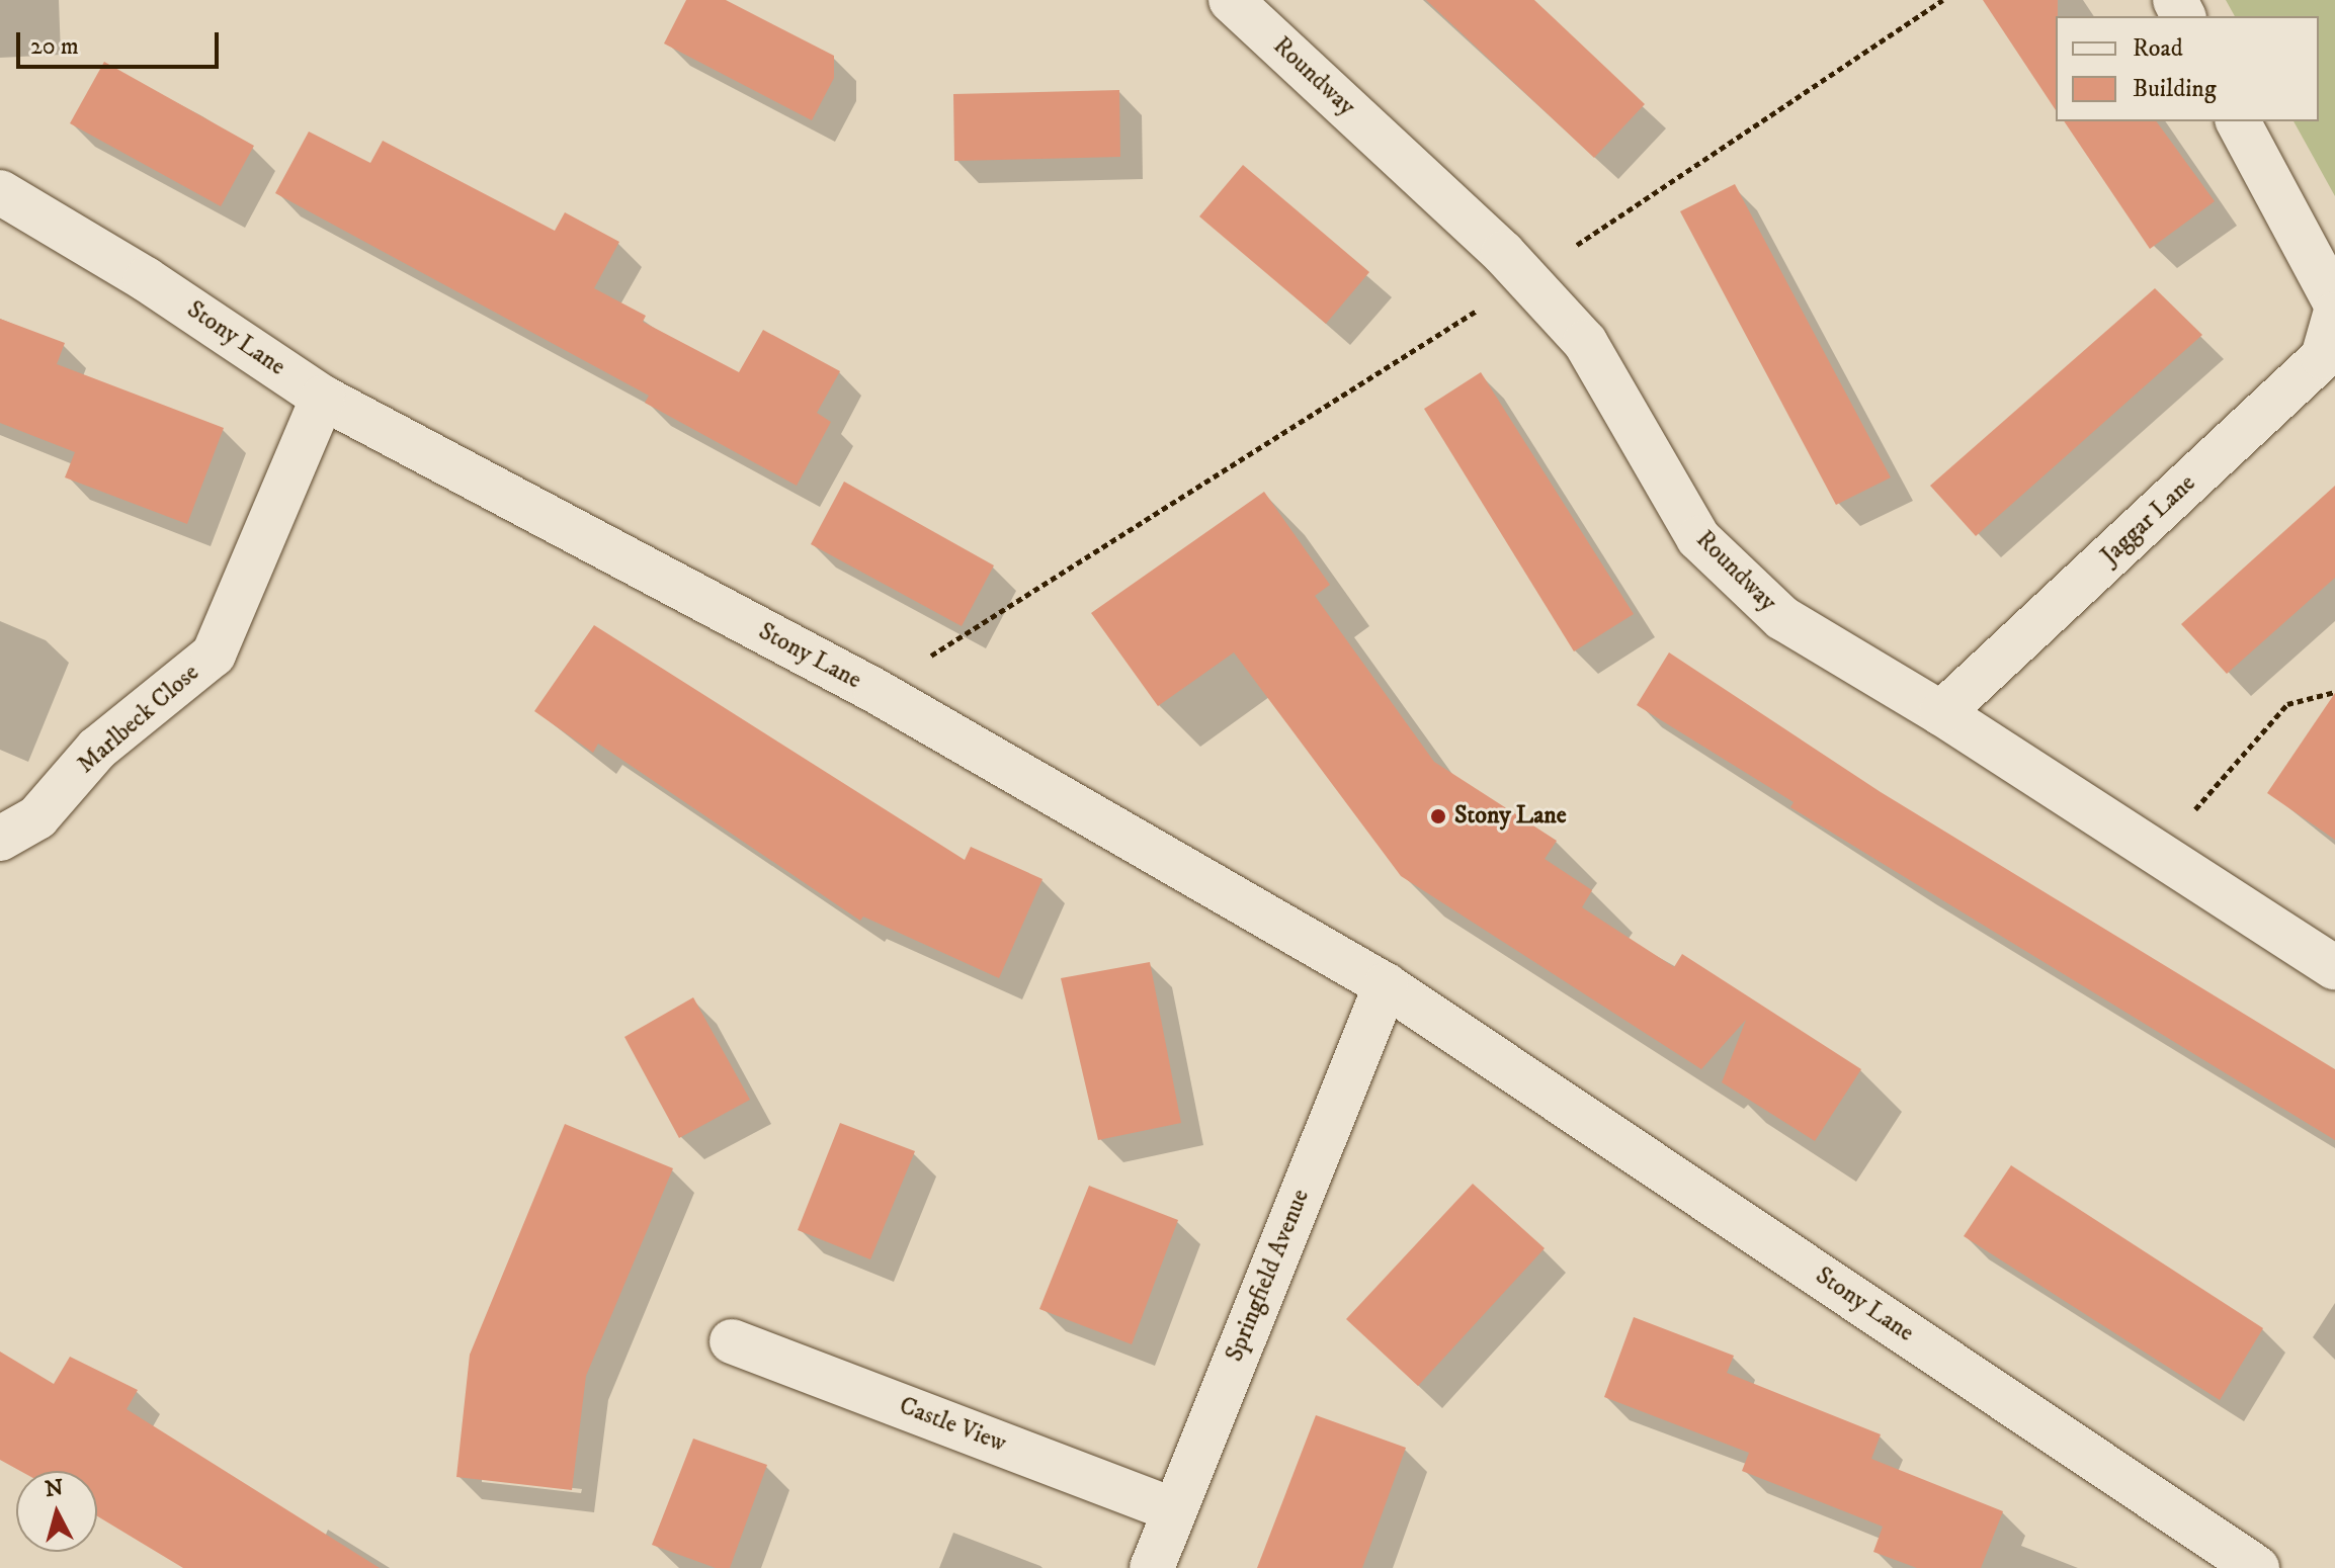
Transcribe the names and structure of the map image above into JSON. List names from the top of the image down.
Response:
{
  "streets": {
    "street": [
      "Roundway",
      "Stony Lane",
      "Jaggar Lane",
      "Marlbeck Close",
      "Springfield Avenue",
      "Castle View"
    ]
  },
  "crossings": [
    ["Roundway", "Jaggar Lane"],
    ["Stony Lane", "Marlbeck Close"],
    ["Stony Lane", "Springfield Avenue"],
    ["Springfield Avenue", "Castle View"]
  ],
  "places": ["Stony Lane"],
  "legend": ["Road", "Building"],
  "scale_bar": "20 m",
  "north": "top"
}
